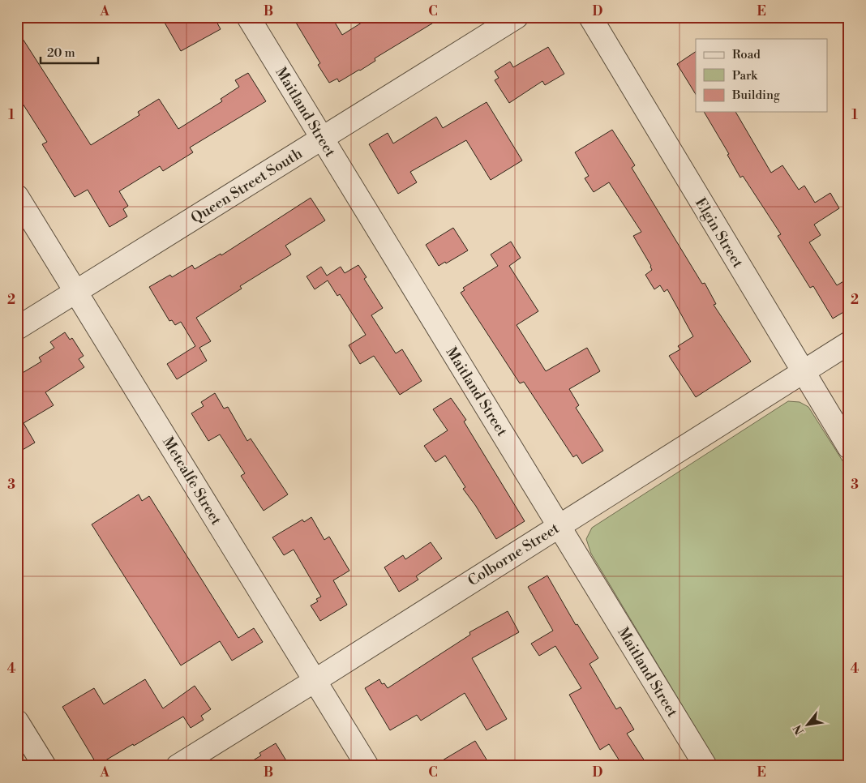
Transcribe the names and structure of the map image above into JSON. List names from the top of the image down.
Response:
{
  "streets": {
    "street": [
      "Maitland Street",
      "Queen Street South",
      "Elgin Street",
      "Metcalfe Street",
      "Colborne Street"
    ]
  },
  "crossings": [
    ["Maitland Street", "Queen Street South"],
    ["Maitland Street", "Colborne Street"],
    ["Queen Street South", "Metcalfe Street"],
    ["Elgin Street", "Colborne Street"],
    ["Metcalfe Street", "Colborne Street"]
  ],
  "legend": ["Road", "Park", "Building"],
  "scale_bar": "20 m",
  "north": "bottom left",
  "grid": {
    "columns": [
      "A",
      "B",
      "C",
      "D",
      "E"
    ],
    "rows": [
      "1",
      "2",
      "3",
      "4"
    ]
  }
}
